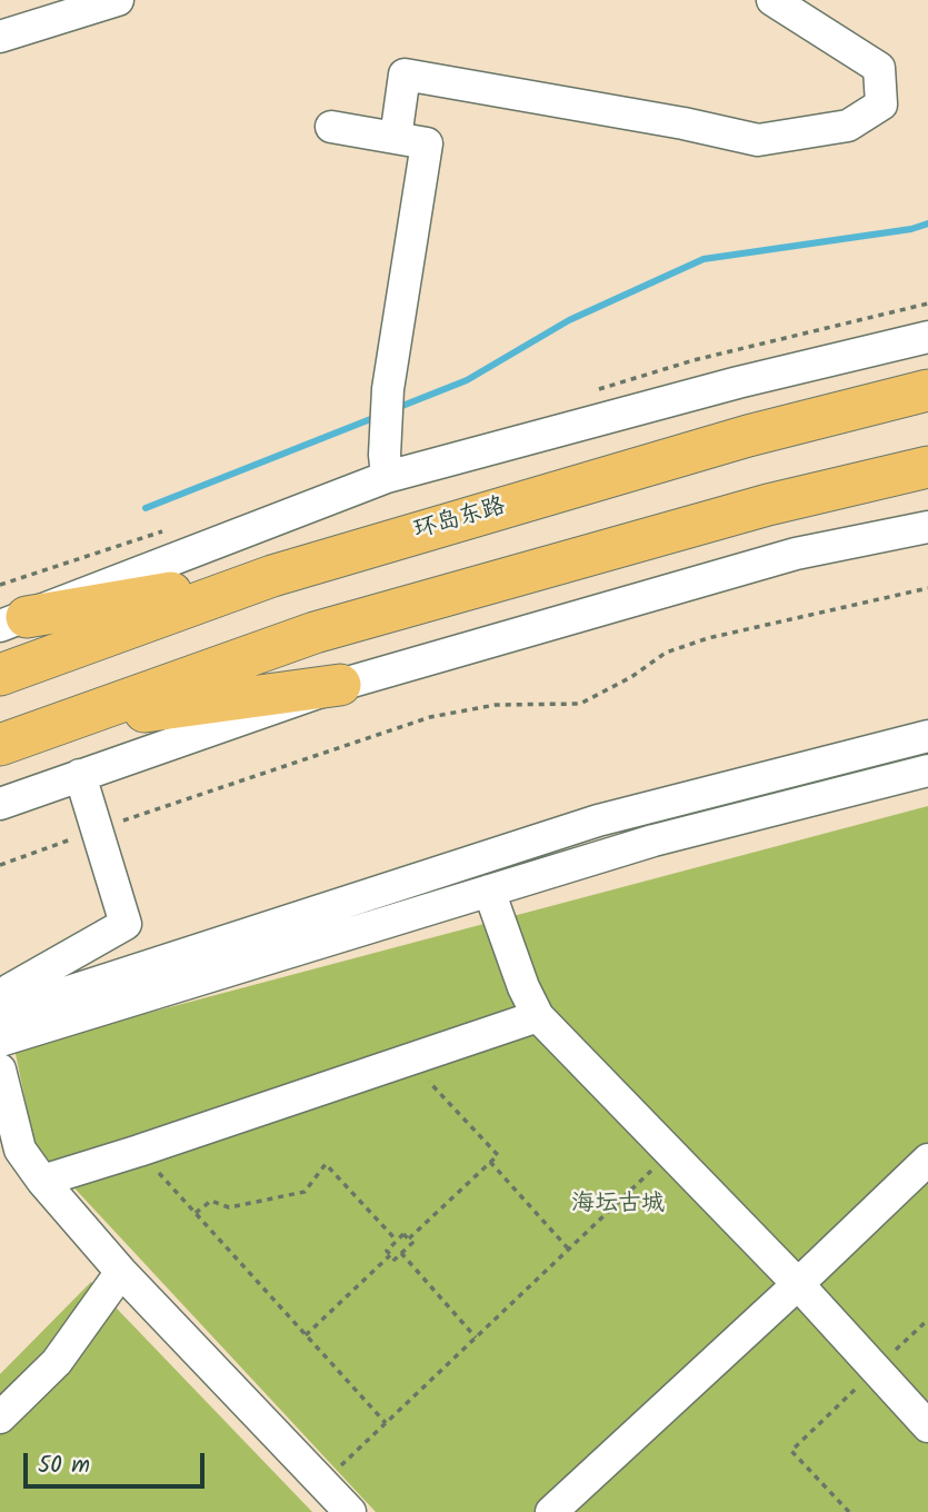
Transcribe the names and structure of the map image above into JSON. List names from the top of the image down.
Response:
{
  "streets": {
    "main road": ["环岛东路"]
  },
  "parks": ["海坛古城"],
  "scale_bar": "50 m"
}
